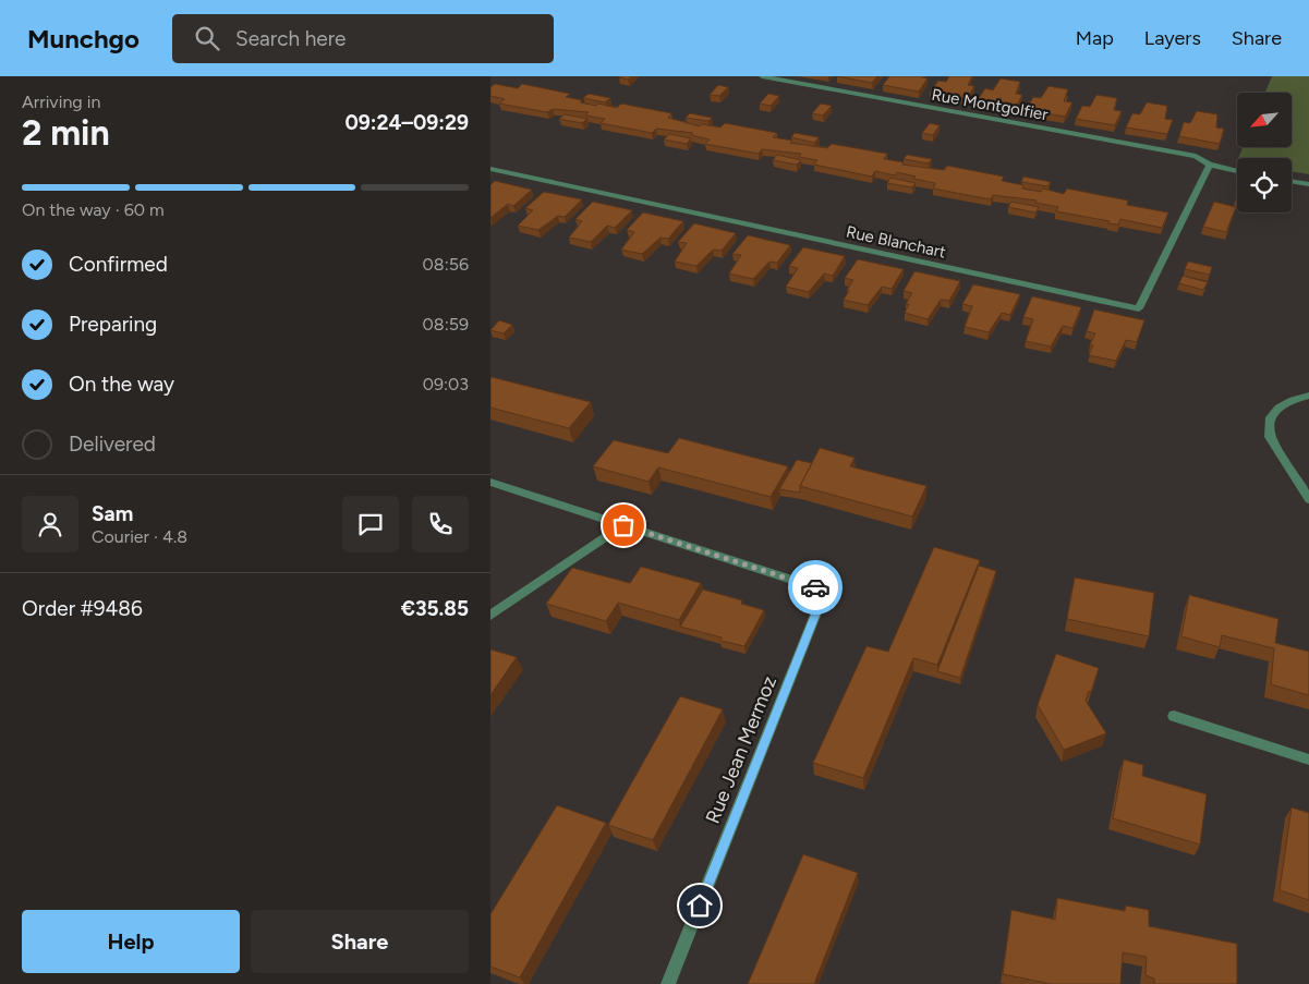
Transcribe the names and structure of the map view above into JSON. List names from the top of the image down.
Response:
{
  "streets": {
    "street": ["Rue Montgolfier", "Rue Blanchart", "Rue Jean Mermoz"]
  },
  "crossings": [
    ["Rue Montgolfier", "Rue Blanchart"]
  ],
  "north": "bottom left",
  "page": {
    "header": "Munchgo",
    "search": "Search here",
    "nav": ["Map", "Layers", "Share"],
    "heading": ["2 min", "Arriving in", "09:24–09:29"],
    "panel": [
      "Sam",
      "Courier · 4.8",
      "Order #9486",
      "€35.85"
    ],
    "bar": "On the way · 60 m",
    "list": [
      ["Confirmed", "08:56"],
      ["Preparing", "08:59"],
      ["On the way", "09:03"],
      "Delivered"
    ],
    "buttons": ["Help", "Share"]
  }
}
